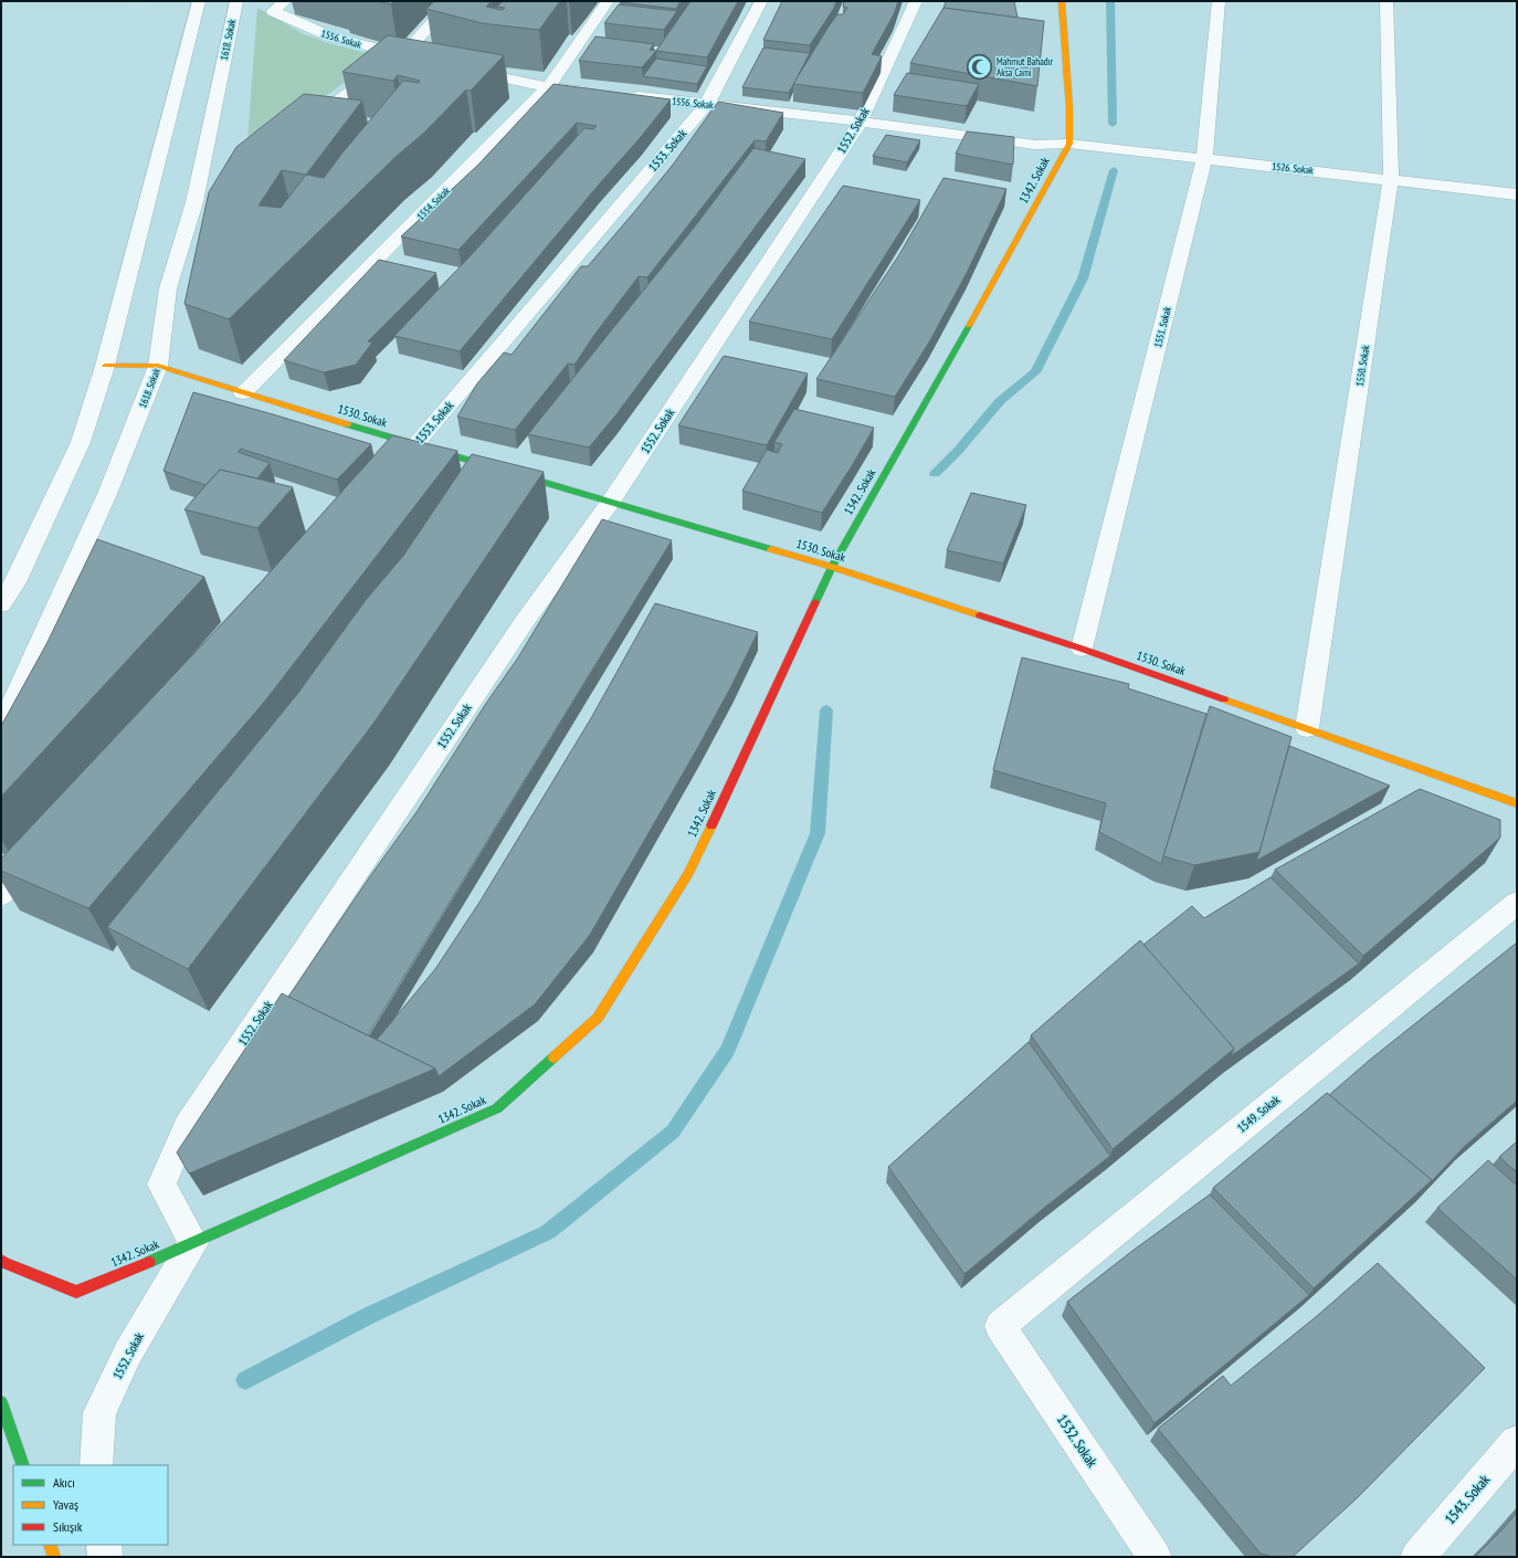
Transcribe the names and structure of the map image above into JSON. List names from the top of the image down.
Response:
{
  "streets": {
    "street": [
      "1556. Sokak",
      "1618. Sokak",
      "1552. Sokak",
      "1553. Sokak",
      "1526. Sokak",
      "1342. Sokak",
      "1554. Sokak",
      "1551. Sokak",
      "1550. Sokak",
      "1530. Sokak",
      "1549. Sokak",
      "1532. Sokak",
      "1543. Sokak"
    ]
  },
  "crossings": [
    ["1556. Sokak", "1552. Sokak"],
    ["1556. Sokak", "1553. Sokak"],
    ["1556. Sokak", "1526. Sokak"],
    ["1556. Sokak", "1342. Sokak"],
    ["1618. Sokak", "1530. Sokak"],
    ["1552. Sokak", "1342. Sokak"],
    ["1552. Sokak", "1530. Sokak"],
    ["1553. Sokak", "1530. Sokak"],
    ["1526. Sokak", "1342. Sokak"],
    ["1526. Sokak", "1551. Sokak"],
    ["1526. Sokak", "1550. Sokak"],
    ["1342. Sokak", "1530. Sokak"],
    ["1554. Sokak", "1530. Sokak"],
    ["1551. Sokak", "1530. Sokak"],
    ["1550. Sokak", "1530. Sokak"],
    ["1549. Sokak", "1532. Sokak"]
  ],
  "places": {
    "mosque": ["Mahmut Bahadır Aksa Cami"]
  },
  "legend": ["Akıcı", "Yavaş", "Sıkışık"]
}
